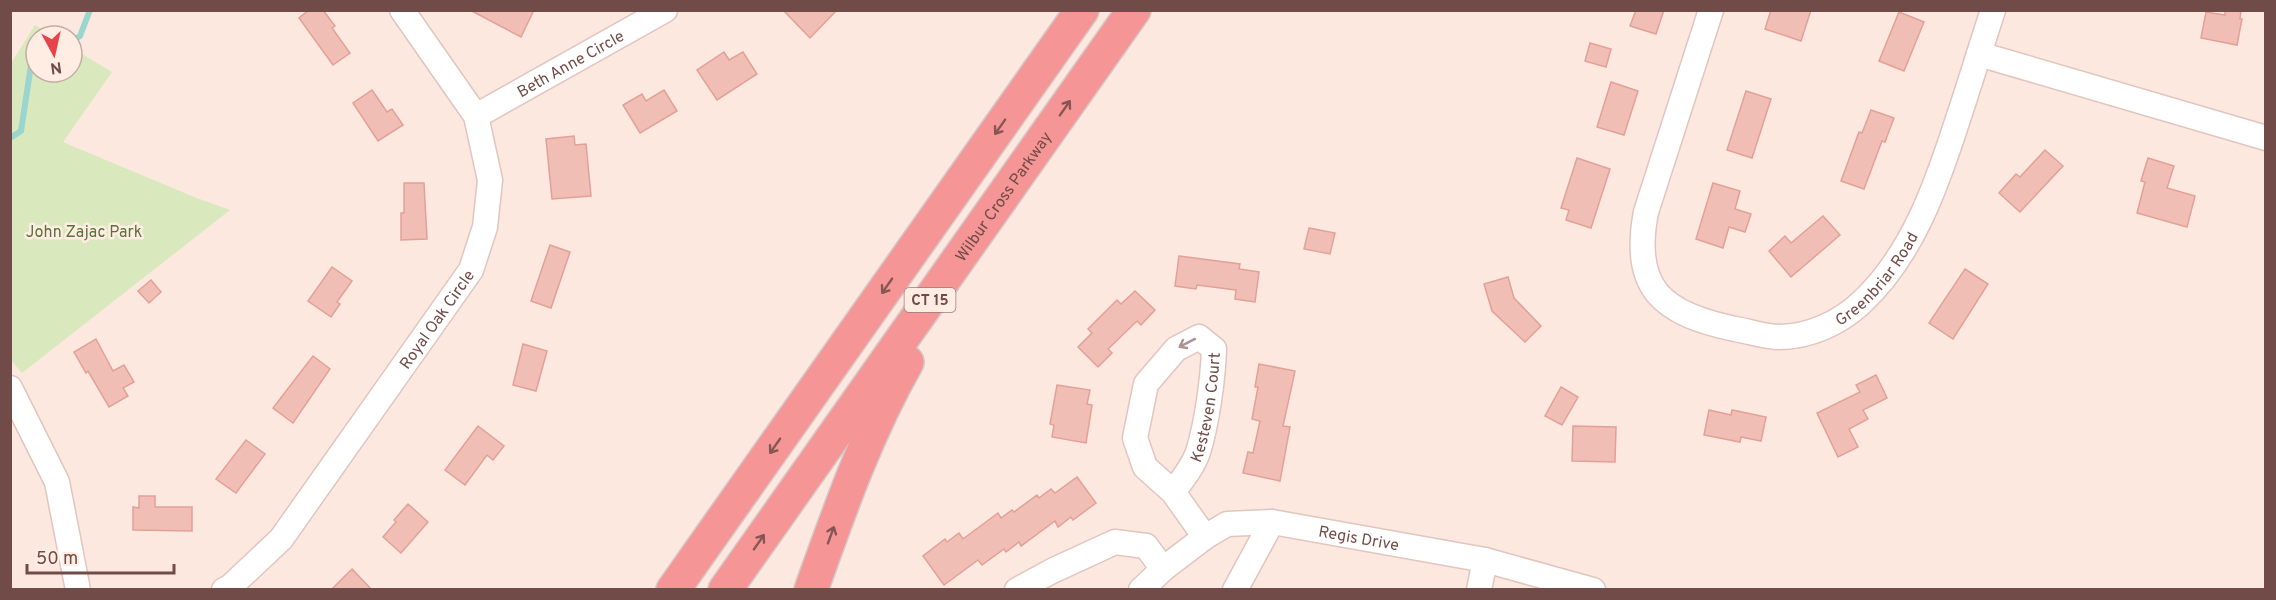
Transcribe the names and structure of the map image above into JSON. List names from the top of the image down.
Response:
{
  "streets": {
    "highway": ["Wilbur Cross Parkway", "CT 15"],
    "street": [
      "Beth Anne Circle",
      "Greenbriar Road",
      "Royal Oak Circle",
      "Kesteven Court",
      "Regis Drive"
    ]
  },
  "crossings": [
    ["Beth Anne Circle", "Royal Oak Circle"],
    ["Kesteven Court", "Regis Drive"]
  ],
  "parks": ["John Zajac Park"],
  "scale_bar": "50 m",
  "north": "bottom"
}
